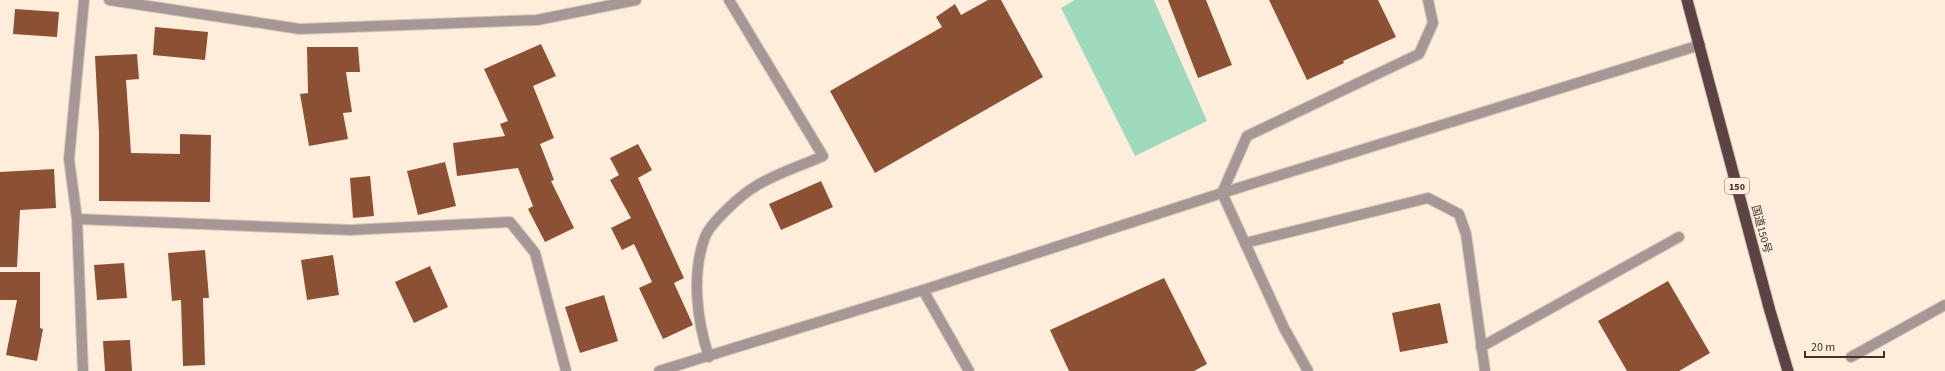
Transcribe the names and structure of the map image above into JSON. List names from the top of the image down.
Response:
{
  "streets": {
    "highway": ["150", "国道150号"]
  },
  "scale_bar": "20 m"
}
